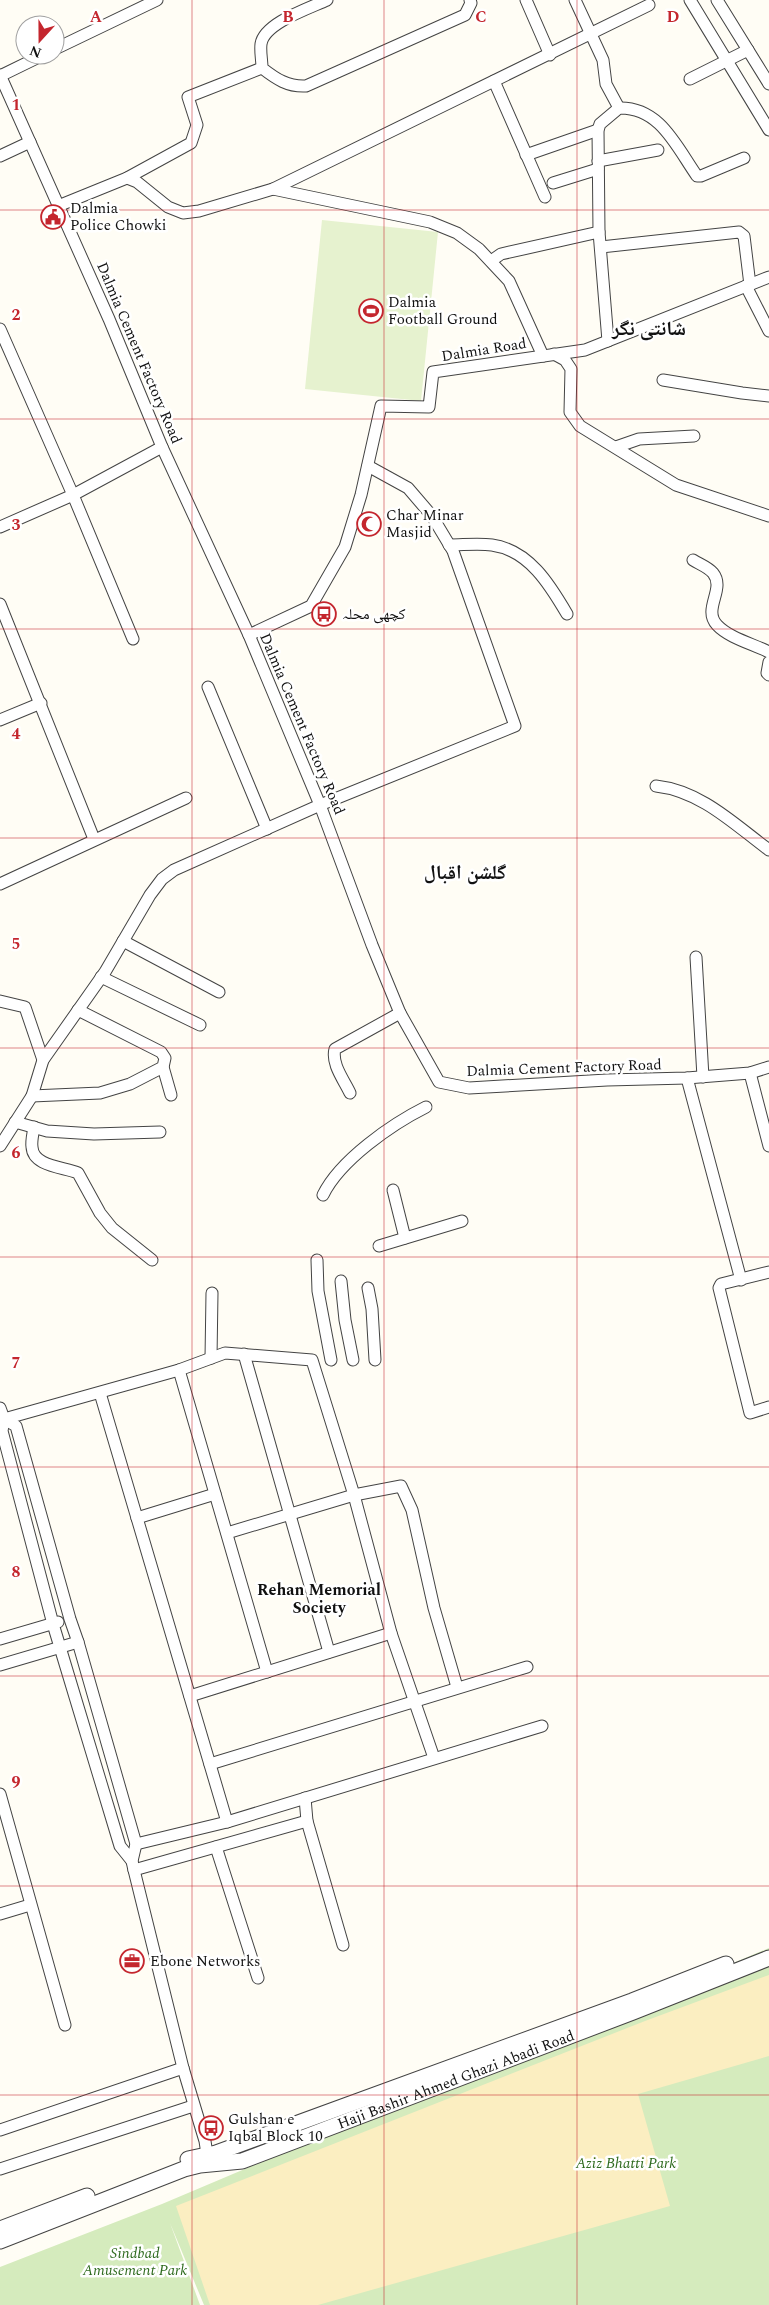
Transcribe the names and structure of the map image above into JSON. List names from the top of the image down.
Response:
{
  "streets": {
    "street": ["Dalmia Road", "Dalmia Cement Factory Road", "Haji Bashir Ahmed Ghazi Abadi Road"]
  },
  "crossings": [
    ["Dalmia Road", "Dalmia Cement Factory Road"]
  ],
  "districts": ["شانتی نگر", "گلشن اقبال", "Rehan Memorial Society"],
  "parks": ["Aziz Bhatti Park", "Sindbad Amusement Park"],
  "places": {
    "public building": ["Dalmia Police Chowki"],
    "sports": ["Dalmia Football Ground"],
    "mosque": ["Char Minar Masjid"],
    "bus stop": ["کچھی محلہ", "Gulshan e Iqbal Block 10"],
    "office": ["Ebone Networks"]
  },
  "north": "bottom",
  "grid": {
    "columns": [
      "A",
      "B",
      "C",
      "D"
    ],
    "rows": [
      "1",
      "2",
      "3",
      "4",
      "5",
      "6",
      "7",
      "8",
      "9"
    ]
  }
}
